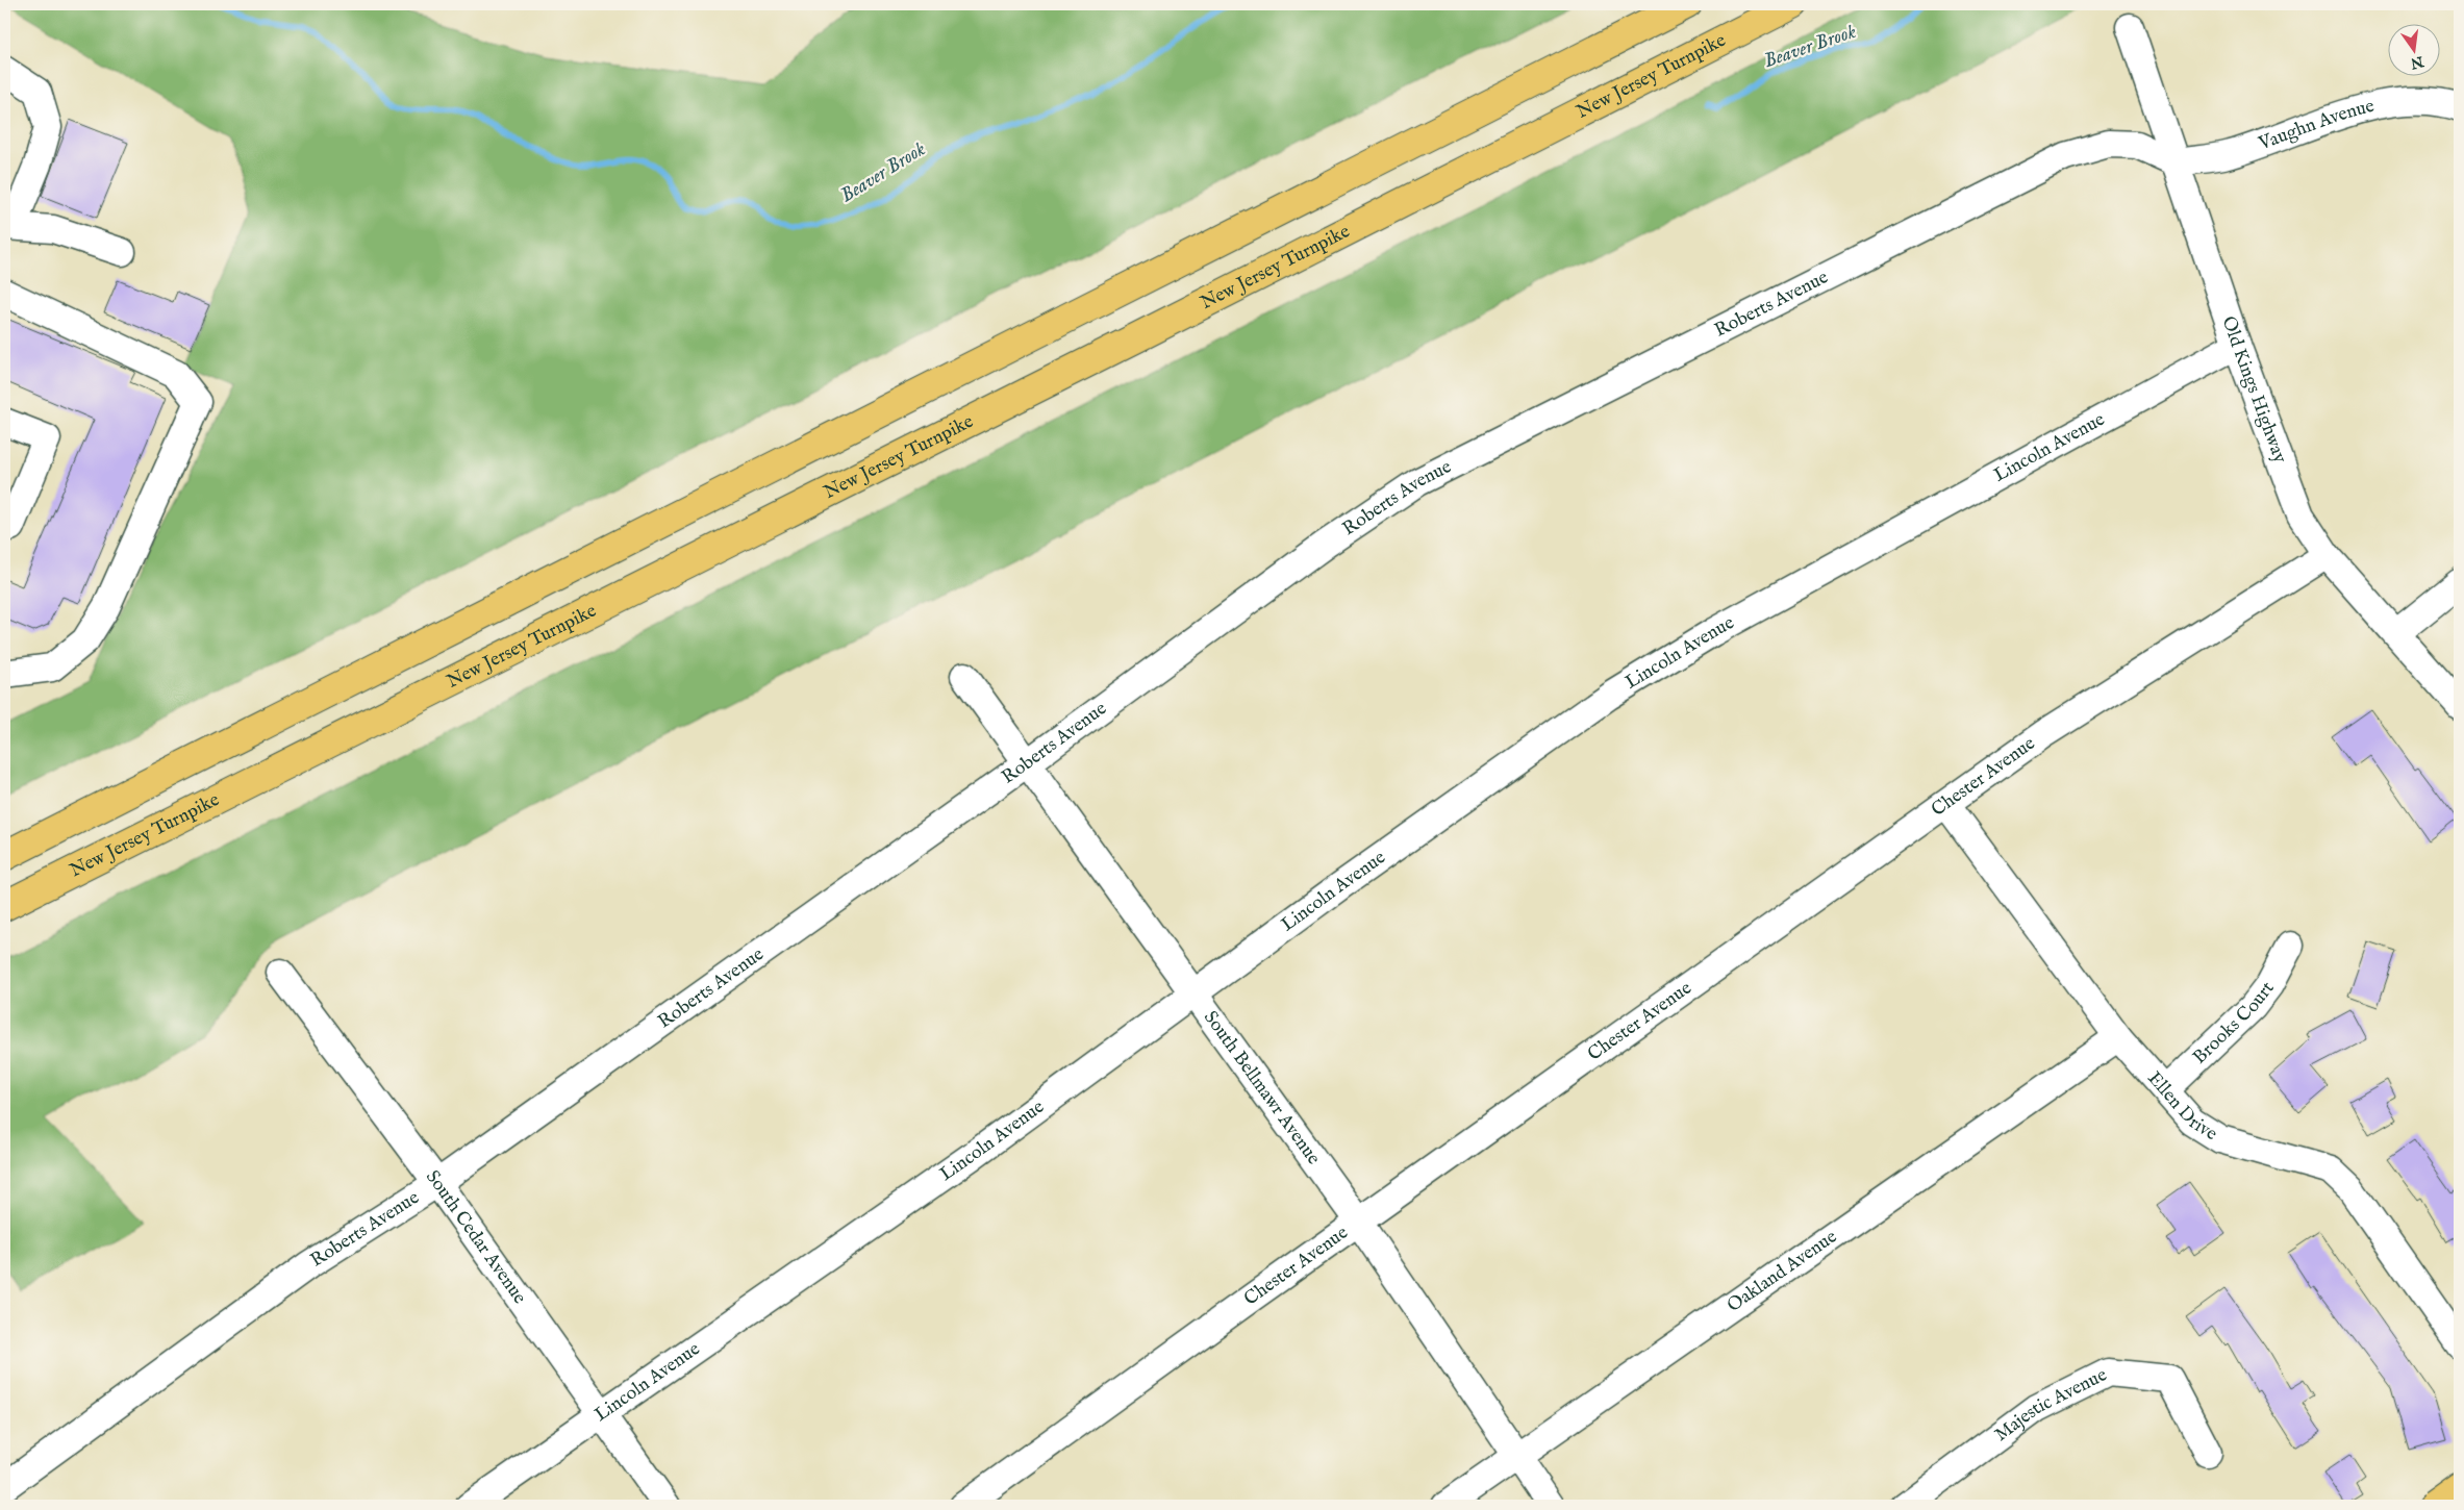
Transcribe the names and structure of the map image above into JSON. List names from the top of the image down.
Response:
{
  "streets": {
    "main road": ["New Jersey Turnpike"],
    "street": [
      "Vaughn Avenue",
      "Roberts Avenue",
      "Old Kings Highway",
      "Lincoln Avenue",
      "Chester Avenue",
      "Brooks Court",
      "South Bellmawr Avenue",
      "Ellen Drive",
      "South Cedar Avenue",
      "Oakland Avenue",
      "Majestic Avenue"
    ]
  },
  "crossings": [
    ["Vaughn Avenue", "Roberts Avenue"],
    ["Vaughn Avenue", "Old Kings Highway"],
    ["Roberts Avenue", "Old Kings Highway"],
    ["Roberts Avenue", "South Bellmawr Avenue"],
    ["Roberts Avenue", "South Cedar Avenue"],
    ["Old Kings Highway", "Lincoln Avenue"],
    ["Old Kings Highway", "Chester Avenue"],
    ["Lincoln Avenue", "South Bellmawr Avenue"],
    ["Lincoln Avenue", "South Cedar Avenue"],
    ["Chester Avenue", "South Bellmawr Avenue"],
    ["Chester Avenue", "Ellen Drive"],
    ["Brooks Court", "Ellen Drive"],
    ["South Bellmawr Avenue", "Oakland Avenue"],
    ["Ellen Drive", "Oakland Avenue"]
  ],
  "water": ["Beaver Brook"],
  "north": "bottom"
}
